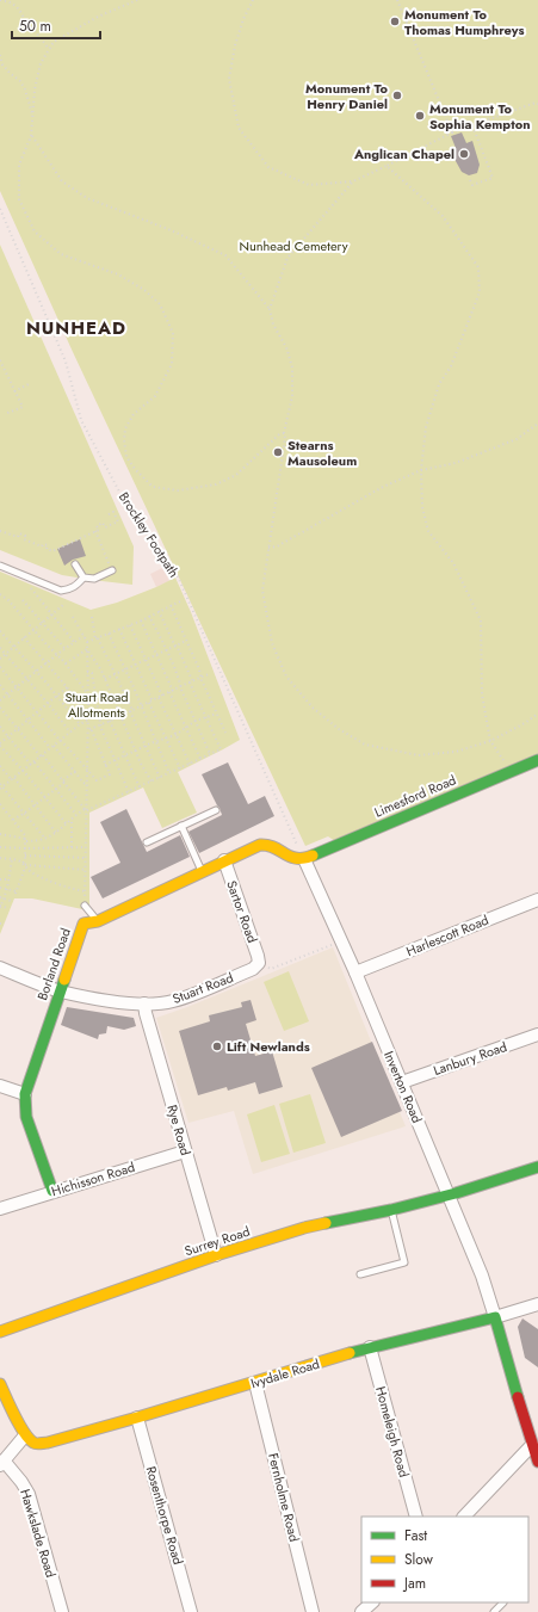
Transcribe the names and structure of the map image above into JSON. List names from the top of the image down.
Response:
{
  "streets": {
    "street": [
      "Limesford Road",
      "Sartor Road",
      "Harlescott Road",
      "Borland Road",
      "Stuart Road",
      "Lanbury Road",
      "Inverton Road",
      "Rye Road",
      "Hichisson Road",
      "Surrey Road",
      "Ivydale Road",
      "Homeleigh Road",
      "Fernholme Road",
      "Rosenthorpe Road",
      "Hawkslade Road"
    ],
    "path": ["Brockley Footpath"]
  },
  "crossings": [
    ["Brockley Footpath", "Limesford Road"],
    ["Brockley Footpath", "Borland Road"],
    ["Brockley Footpath", "Inverton Road"],
    ["Limesford Road", "Borland Road"],
    ["Limesford Road", "Inverton Road"],
    ["Sartor Road", "Borland Road"],
    ["Sartor Road", "Stuart Road"],
    ["Harlescott Road", "Inverton Road"],
    ["Borland Road", "Stuart Road"],
    ["Borland Road", "Inverton Road"],
    ["Borland Road", "Hichisson Road"],
    ["Stuart Road", "Rye Road"],
    ["Lanbury Road", "Inverton Road"],
    ["Inverton Road", "Surrey Road"],
    ["Inverton Road", "Ivydale Road"],
    ["Rye Road", "Hichisson Road"],
    ["Rye Road", "Surrey Road"],
    ["Ivydale Road", "Homeleigh Road"],
    ["Ivydale Road", "Fernholme Road"],
    ["Ivydale Road", "Rosenthorpe Road"]
  ],
  "districts": ["NUNHEAD"],
  "parks": ["Nunhead Cemetery", "Stuart Road Allotments"],
  "places": [
    "Monument To Thomas Humphreys",
    "Monument To Henry Daniel",
    "Monument To Sophia Kempton",
    "Anglican Chapel",
    "Stearns Mausoleum",
    "Lift Newlands"
  ],
  "legend": ["Fast", "Slow", "Jam"],
  "scale_bar": "50 m"
}
